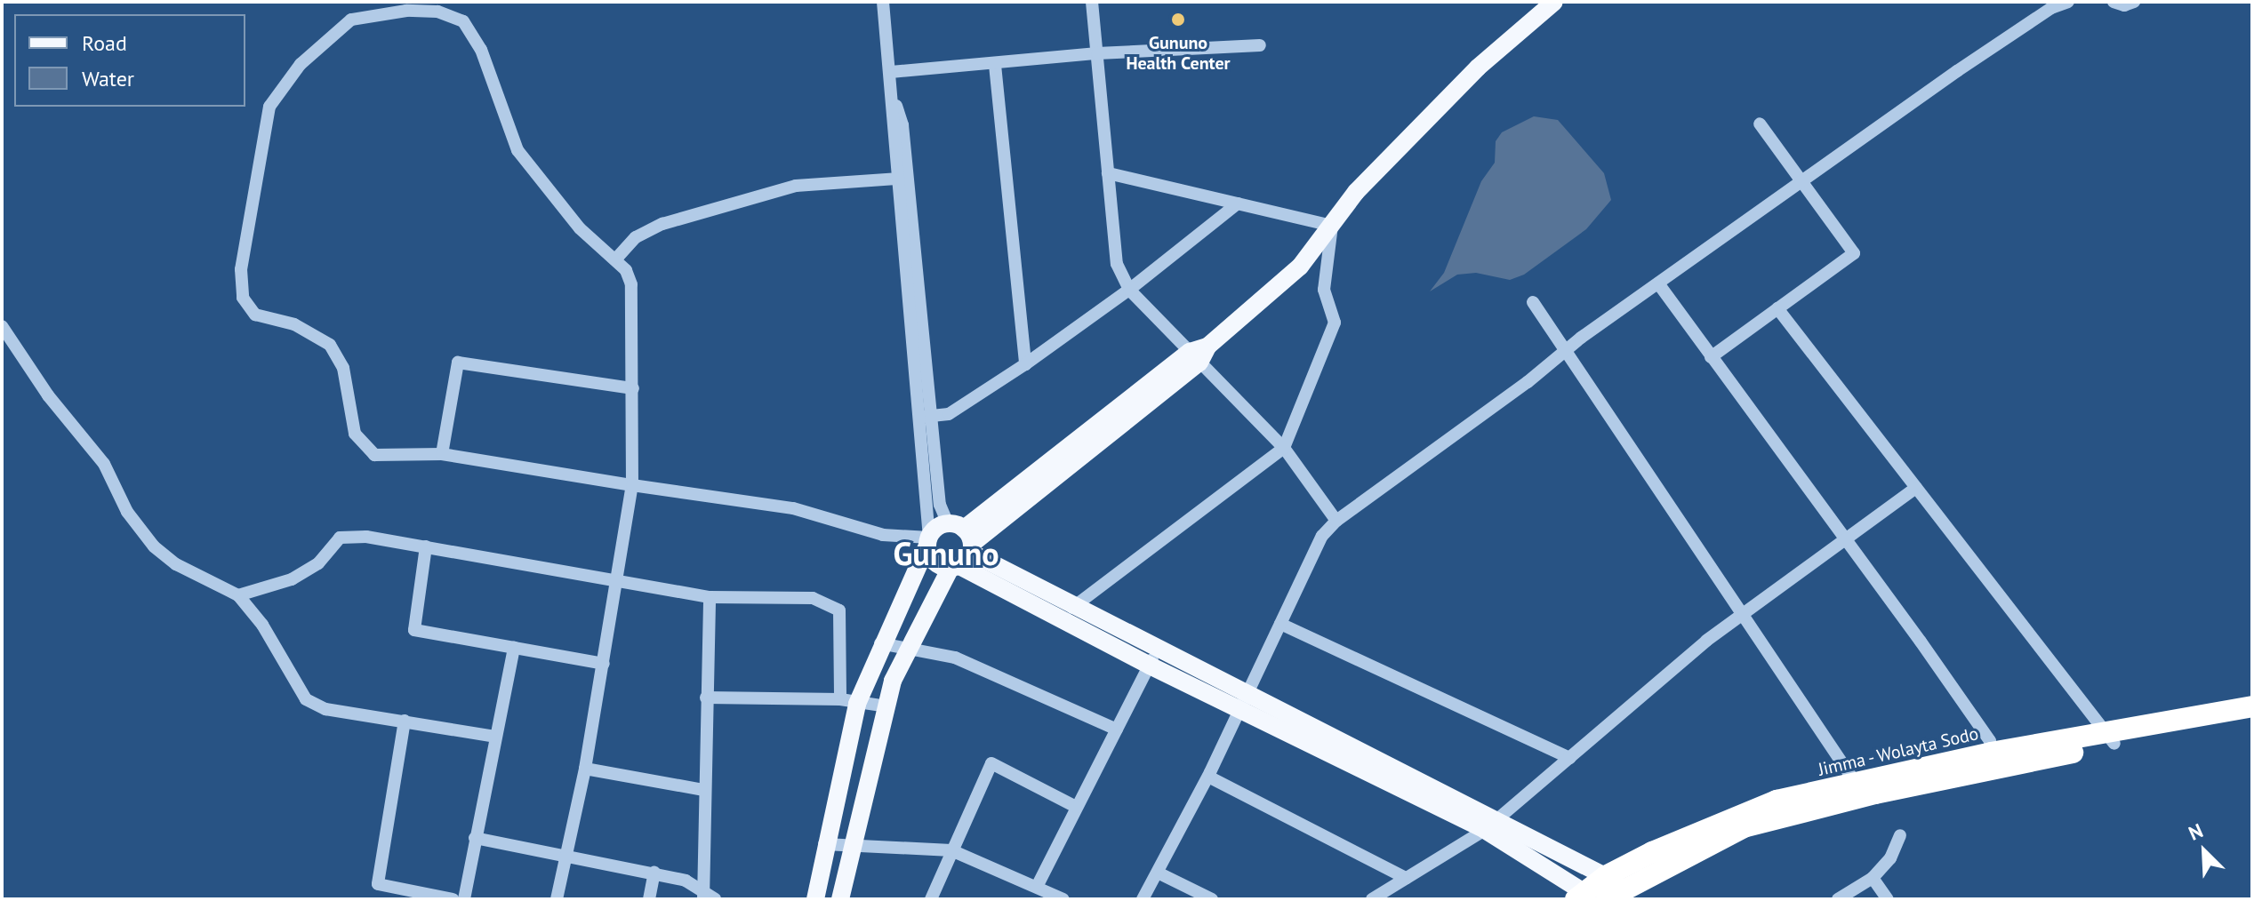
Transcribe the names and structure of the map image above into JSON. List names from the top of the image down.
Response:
{
  "streets": {
    "highway": ["Jimma - Wolayta Sodo"]
  },
  "districts": ["Gununo"],
  "places": ["Gununo Health Center"],
  "legend": ["Road", "Water"],
  "north": "top left"
}
